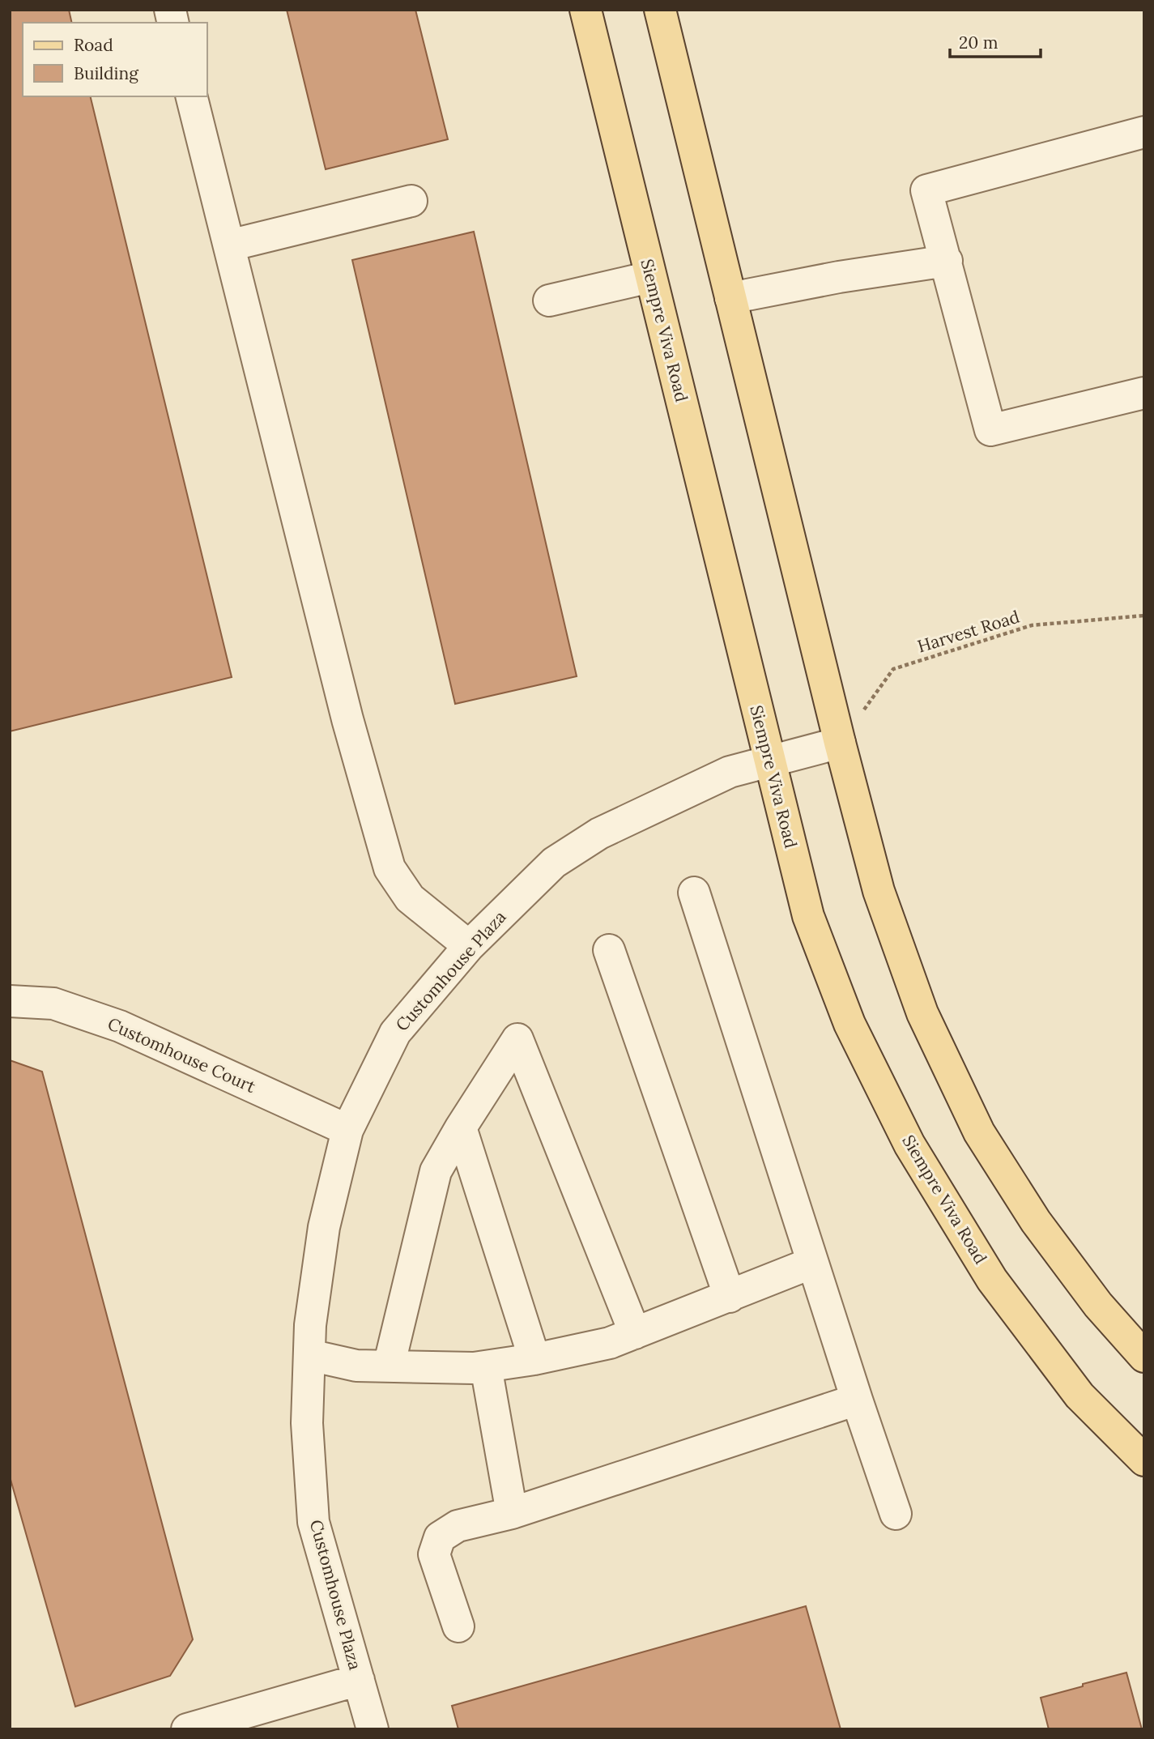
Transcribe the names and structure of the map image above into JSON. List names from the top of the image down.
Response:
{
  "streets": {
    "main road": ["Siempre Viva Road"],
    "street": ["Customhouse Plaza", "Customhouse Court"],
    "path": ["Harvest Road"]
  },
  "crossings": [
    ["Siempre Viva Road", "Customhouse Plaza"],
    ["Harvest Road", "Customhouse Plaza"],
    ["Customhouse Plaza", "Customhouse Court"]
  ],
  "legend": ["Road", "Building"],
  "scale_bar": "20 m"
}
